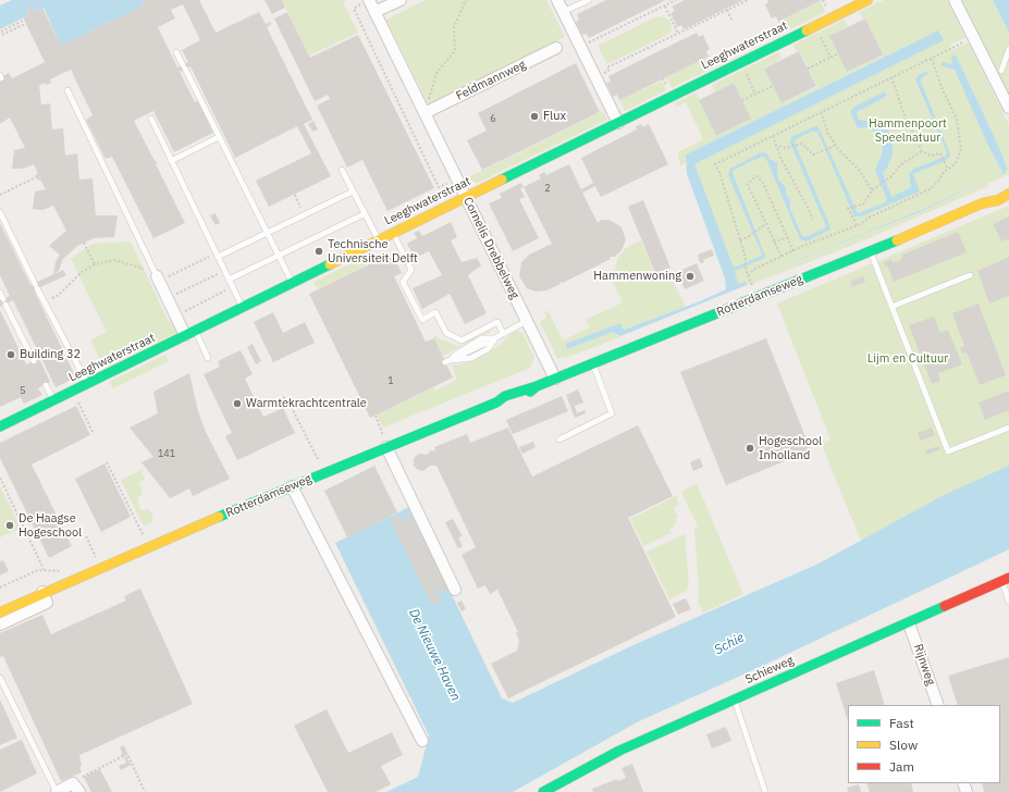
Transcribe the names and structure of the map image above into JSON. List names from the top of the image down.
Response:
{
  "streets": {
    "street": [
      "Leeghwaterstraat",
      "Feldmannweg",
      "Cornelis Drebbelweg",
      "Rotterdamseweg",
      "Rijnweg",
      "Schieweg"
    ]
  },
  "crossings": [
    ["Leeghwaterstraat", "Cornelis Drebbelweg"],
    ["Feldmannweg", "Cornelis Drebbelweg"],
    ["Cornelis Drebbelweg", "Rotterdamseweg"],
    ["Rijnweg", "Schieweg"]
  ],
  "water": ["Schie", "De Nieuwe Haven"],
  "parks": ["Hammenpoort Speelnatuur", "Lijm en Cultuur"],
  "places": [
    "Flux",
    "Technische Universiteit Delft",
    "Hammenwoning",
    "Building 32",
    "Warmtekrachtcentrale",
    "Hogeschool Inholland",
    "De Haagse Hogeschool"
  ],
  "house_numbers": [
    "6",
    "2",
    "1",
    "5",
    "141"
  ],
  "legend": ["Fast", "Slow", "Jam"]
}
